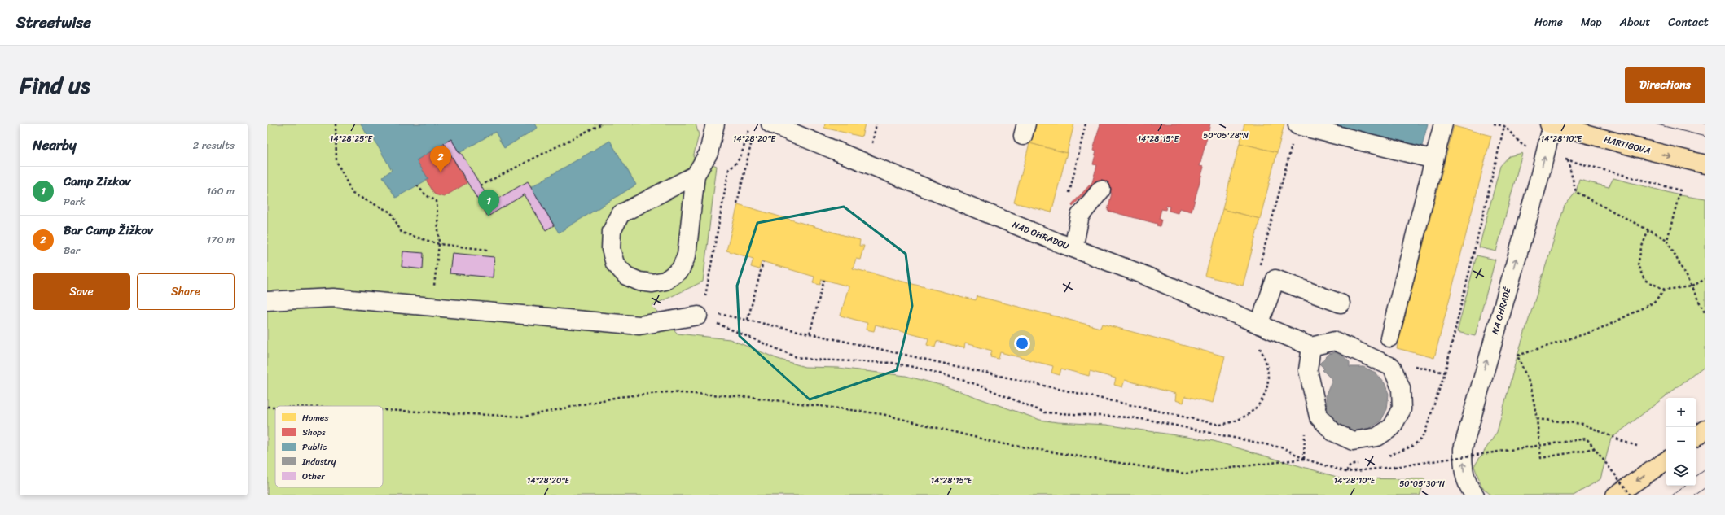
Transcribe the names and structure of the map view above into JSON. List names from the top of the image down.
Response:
{
  "streets": {
    "main road": ["HARTIGOVA"],
    "street": ["NAD OHRADOU", "NA OHRADĚ"]
  },
  "crossings": [
    ["HARTIGOVA", "NA OHRADĚ"]
  ],
  "one_way": ["HARTIGOVA"],
  "legend": [
    "Homes",
    "Shops",
    "Public",
    "Industry",
    "Other"
  ],
  "page": {
    "header": "Streetwise",
    "nav": [
      "Home",
      "Map",
      "About",
      "Contact"
    ],
    "title": "Find us",
    "buttons": [
      "Directions",
      ["Save", "Share"]
    ],
    "heading": ["Nearby", "2 results"],
    "pins": ["2", "1"],
    "list": [
      {
        "mark": "1",
        "name": "Camp Zizkov",
        "note": "Park",
        "value": "160 m"
      },
      {
        "mark": "2",
        "name": "Bar Camp Žižkov",
        "note": "Bar",
        "value": "170 m"
      }
    ],
    "map_buttons": ["+", "−"]
  },
  "coordinates": [
    "50°05'28\"N",
    "14°28'25\"E",
    "14°28'20\"E",
    "14°28'15\"E",
    "14°28'10\"E",
    "50°05'30\"N"
  ]
}
